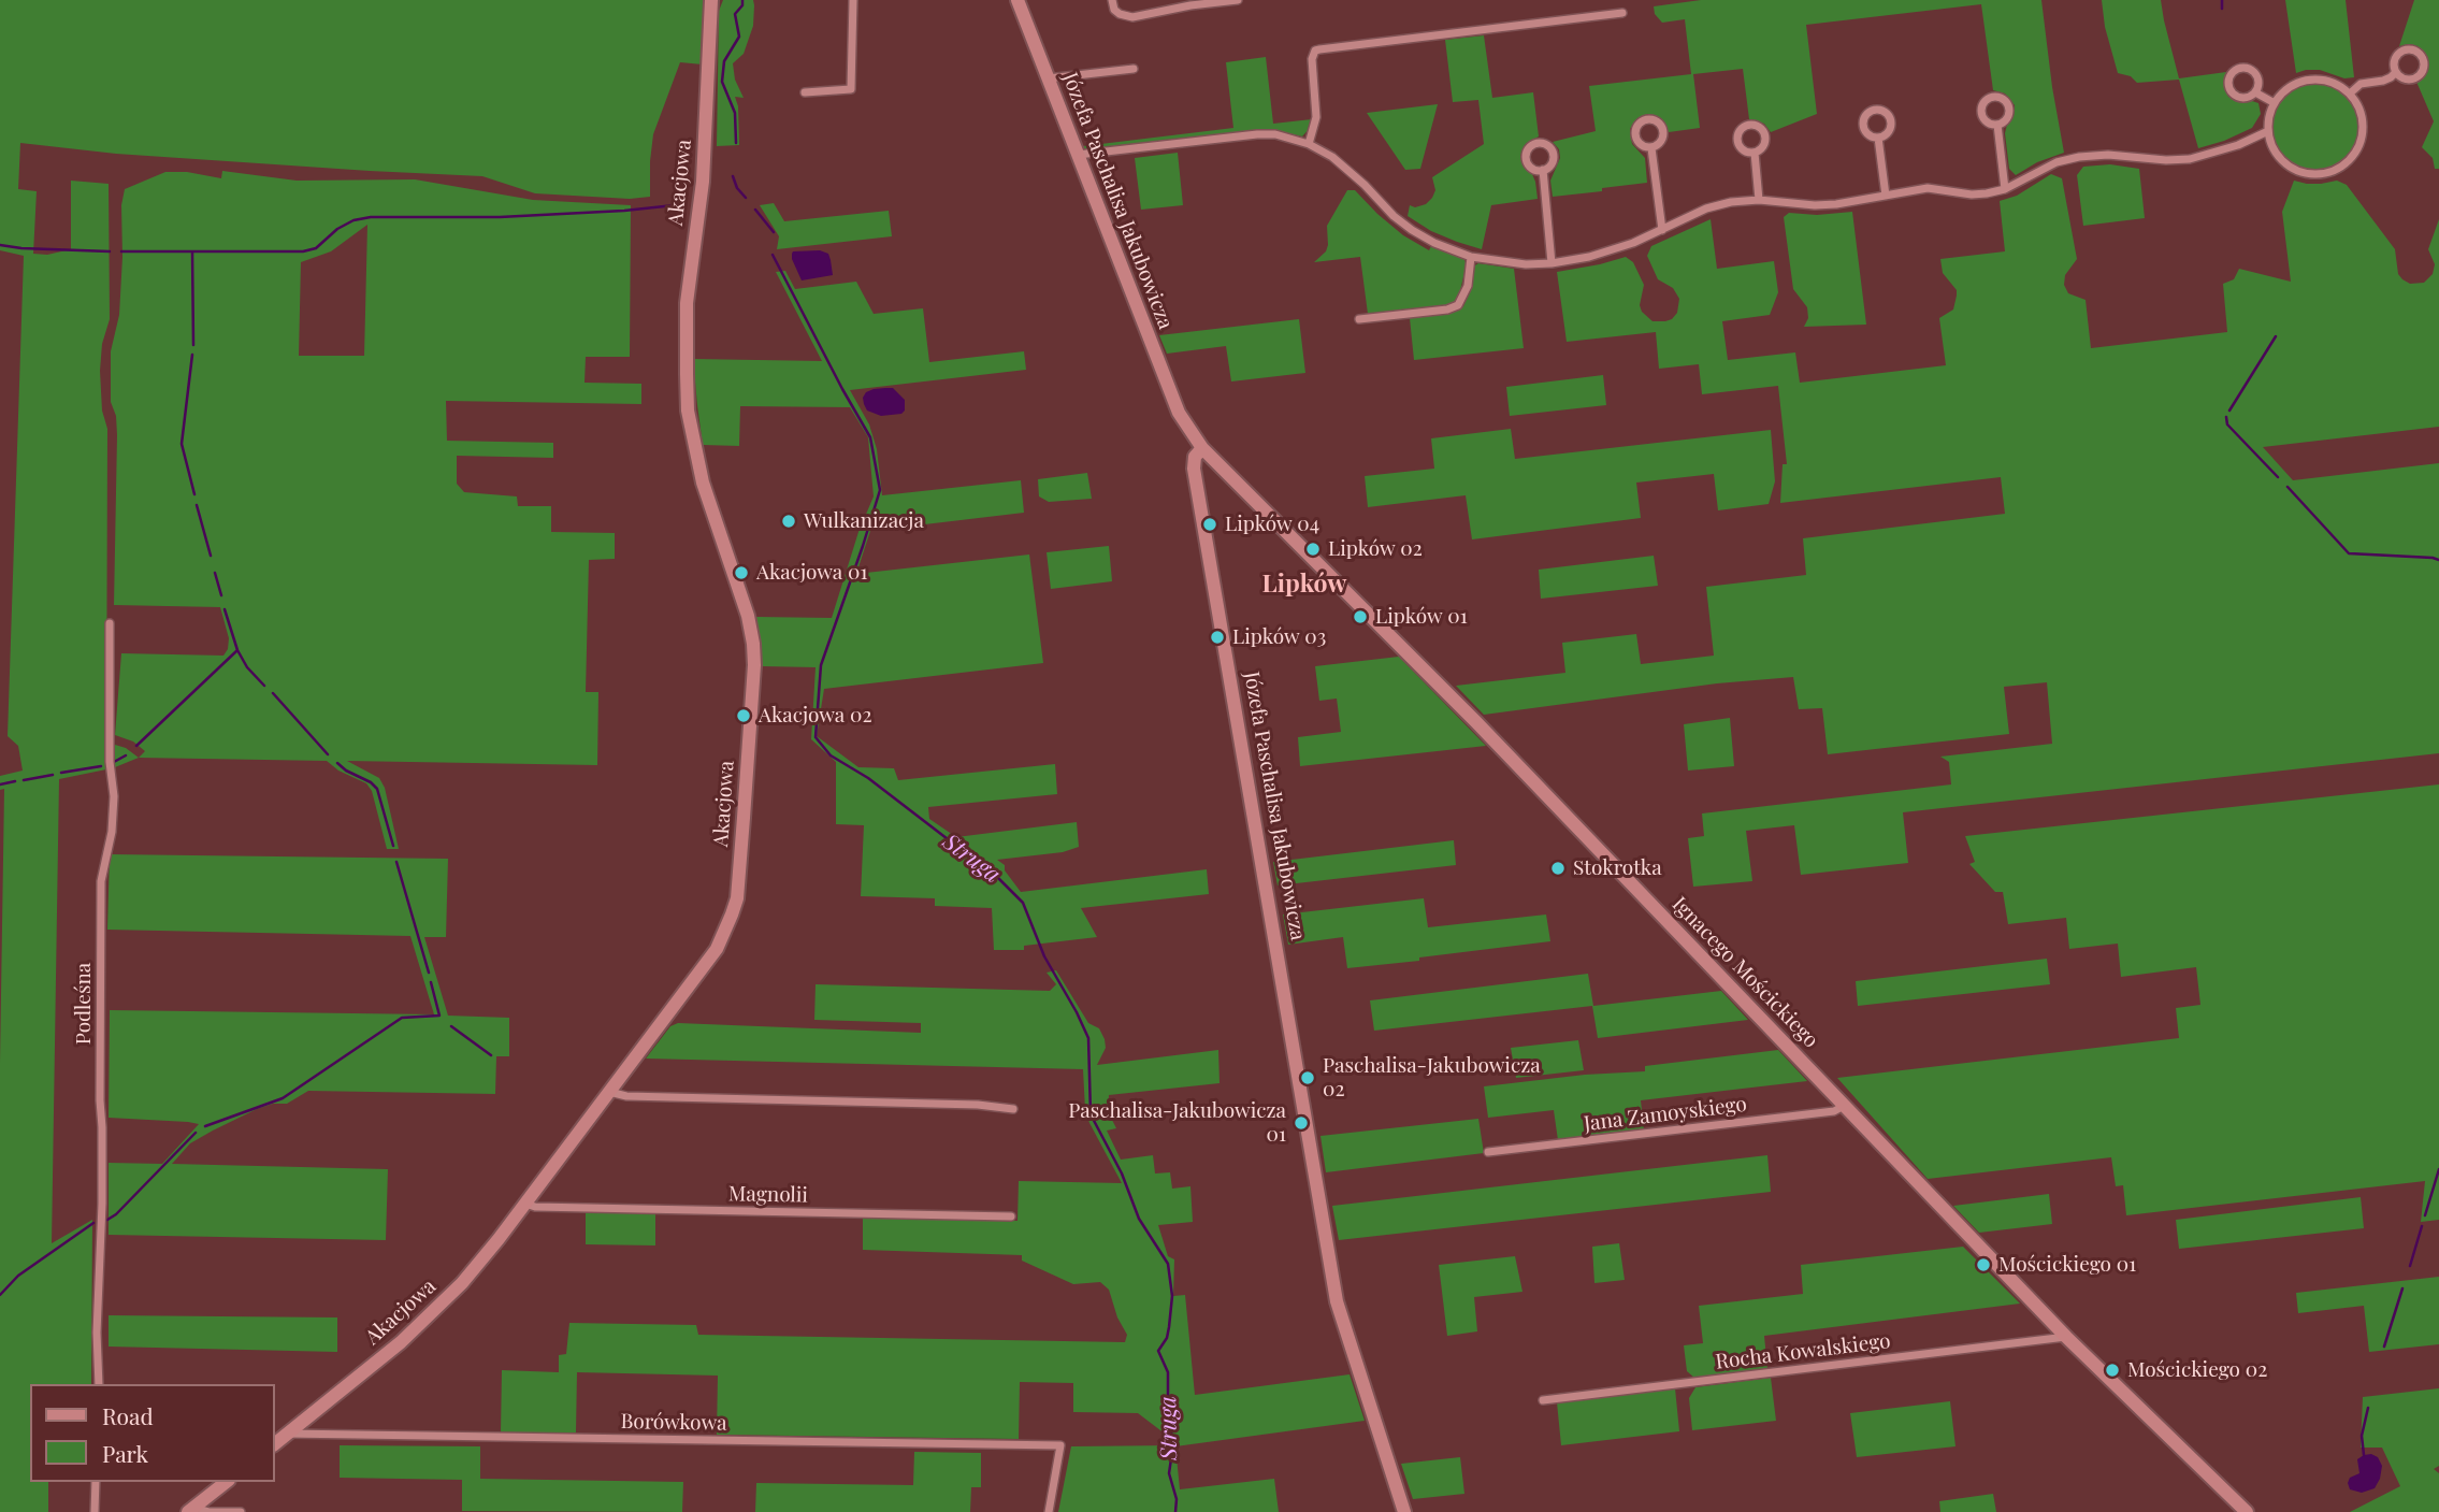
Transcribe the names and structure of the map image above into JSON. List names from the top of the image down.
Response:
{
  "streets": {
    "street": [
      "Akacjowa",
      "Józefa Paschalisa Jakubowicza",
      "Ignacego Mościckiego",
      "Podleśna",
      "Jana Zamoyskiego",
      "Magnolii",
      "Rocha Kowalskiego",
      "Borówkowa"
    ]
  },
  "crossings": [
    ["Akacjowa", "Magnolii"],
    ["Akacjowa", "Borówkowa"],
    ["Józefa Paschalisa Jakubowicza", "Ignacego Mościckiego"],
    ["Ignacego Mościckiego", "Jana Zamoyskiego"],
    ["Ignacego Mościckiego", "Rocha Kowalskiego"]
  ],
  "districts": ["Lipków"],
  "water": ["Struga"],
  "places": [
    "Wulkanizacja",
    "Lipków 04",
    "Lipków 02",
    "Akacjowa 01",
    "Lipków 01",
    "Lipków 03",
    "Akacjowa 02",
    "Stokrotka",
    "Paschalisa-Jakubowicza 02",
    "Paschalisa-Jakubowicza 01",
    "Mościckiego 01",
    "Mościckiego 02"
  ],
  "legend": ["Road", "Park"]
}
